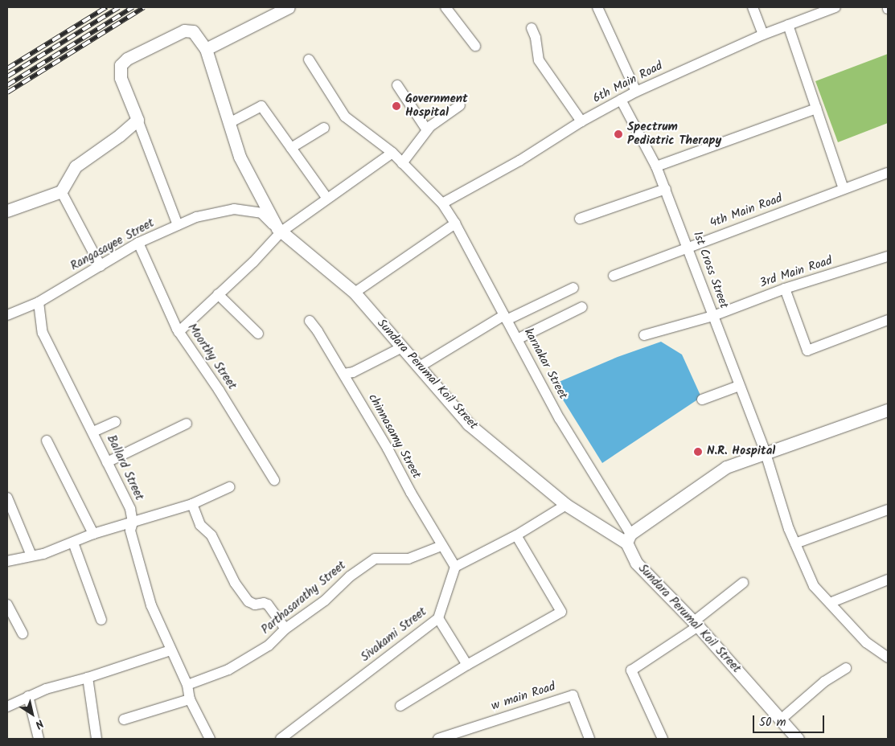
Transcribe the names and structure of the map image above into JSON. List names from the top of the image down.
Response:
{
  "streets": {
    "street": [
      "6th Main Road",
      "4th Main Road",
      "Rangasayee Street",
      "1st Cross Street",
      "3rd Main Road",
      "Moorthy Street",
      "karnakar Street",
      "Sundara Perumal Koil Street",
      "chinnasamy Street",
      "Ballard Street",
      "Parthasarathy Street",
      "Sivakami Street",
      "w main Road"
    ]
  },
  "crossings": [
    ["6th Main Road", "1st Cross Street"],
    ["6th Main Road", "karnakar Street"],
    ["4th Main Road", "1st Cross Street"],
    ["Rangasayee Street", "Moorthy Street"],
    ["Rangasayee Street", "Sundara Perumal Koil Street"],
    ["Rangasayee Street", "Ballard Street"],
    ["1st Cross Street", "3rd Main Road"],
    ["karnakar Street", "Sundara Perumal Koil Street"],
    ["chinnasamy Street", "Parthasarathy Street"],
    ["chinnasamy Street", "Sivakami Street"],
    ["Ballard Street", "Parthasarathy Street"]
  ],
  "places": ["Government Hospital", "Spectrum Pediatric Therapy", "N.R. Hospital"],
  "scale_bar": "50 m",
  "north": "bottom right"
}
